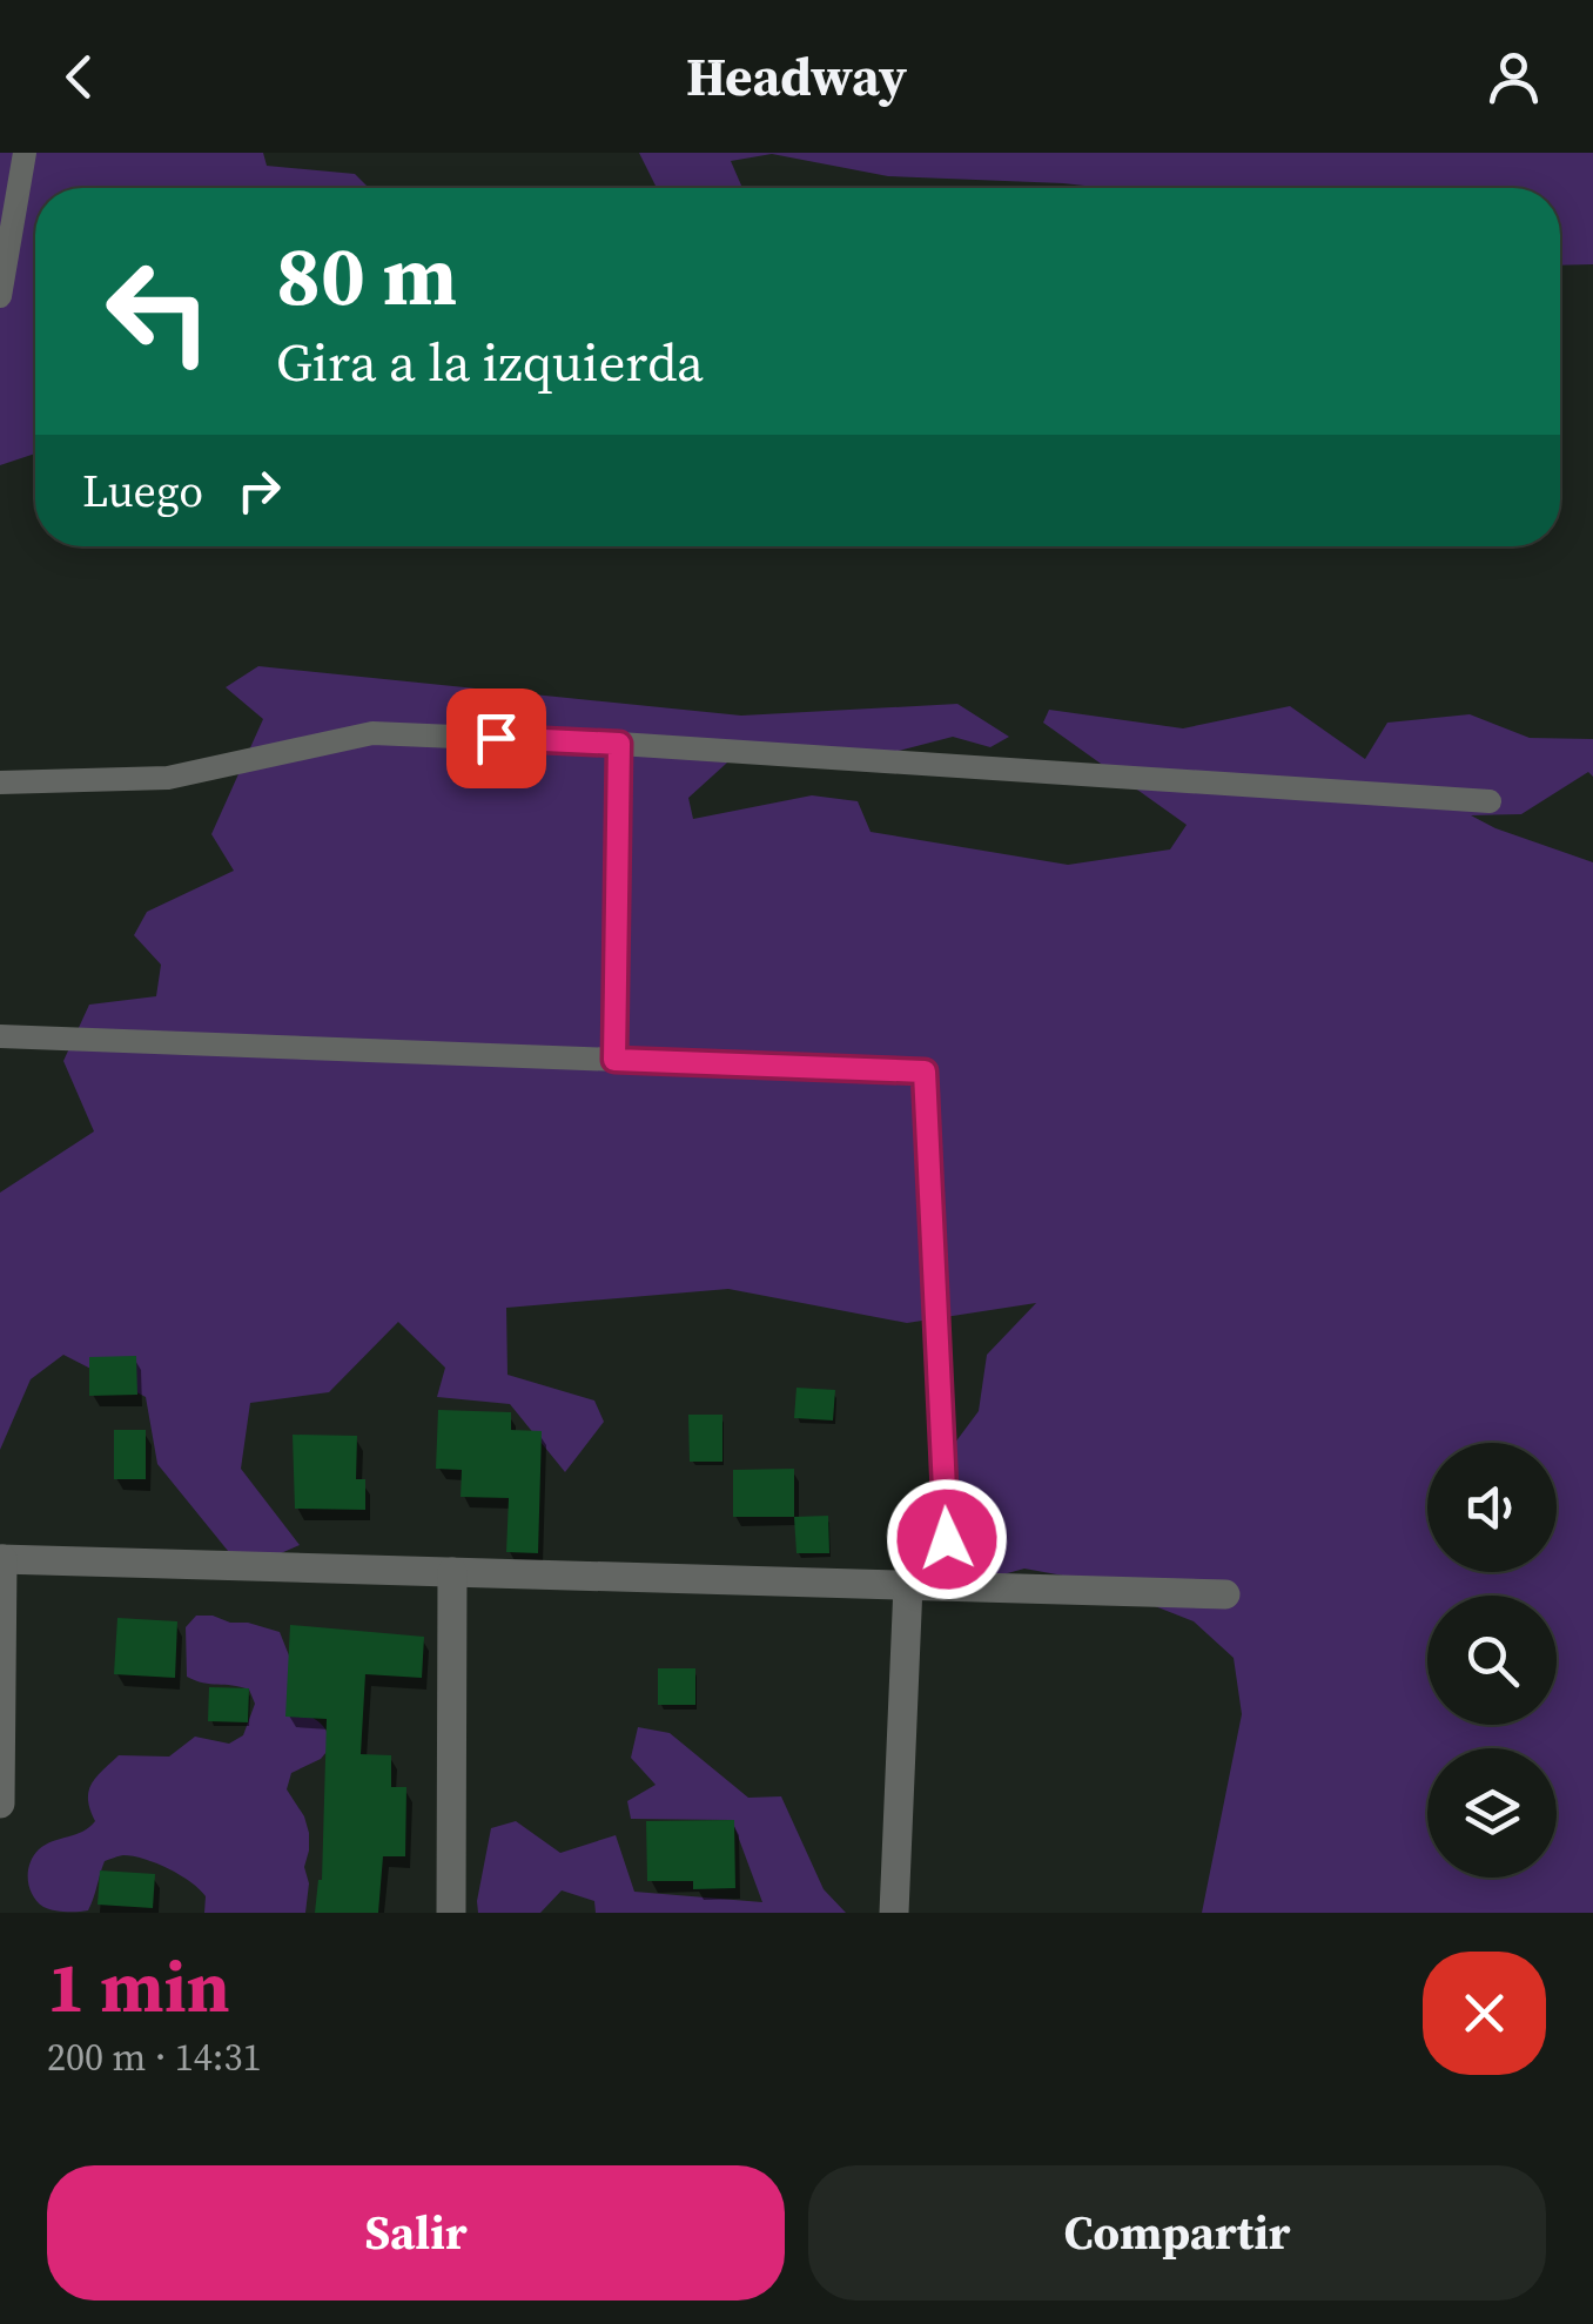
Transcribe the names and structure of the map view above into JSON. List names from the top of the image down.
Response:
{
  "page": {
    "header": "Headway",
    "turn": ["80 m", "Gira a la izquierda"],
    "then": "Luego",
    "heading": ["1 min", "200 m · 14:31"],
    "buttons": ["Salir", "Compartir"]
  }
}
